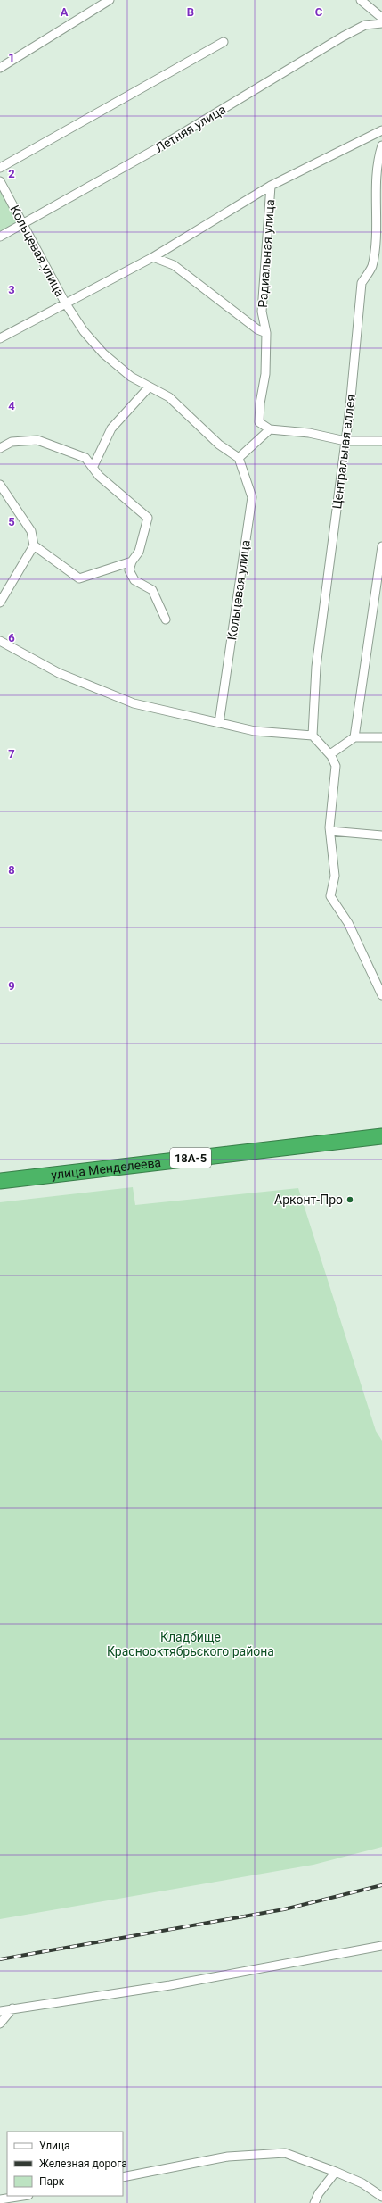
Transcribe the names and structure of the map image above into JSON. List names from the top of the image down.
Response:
{
  "streets": {
    "highway": ["18А-5", "улица Менделеева"],
    "street": [
      "Летняя улица",
      "Кольцевая улица",
      "Радиальная улица",
      "Центральная аллея"
    ]
  },
  "crossings": [
    ["Летняя улица", "Кольцевая улица"],
    ["Кольцевая улица", "Радиальная улица"]
  ],
  "parks": ["Кладбище Краснооктябрьского района"],
  "places": ["Арконт-Про"],
  "legend": ["Улица", "Железная дорога", "Парк"],
  "grid": {
    "columns": ["A", "B", "C"],
    "rows": [
      "1",
      "2",
      "3",
      "4",
      "5",
      "6",
      "7",
      "8",
      "9"
    ]
  }
}
